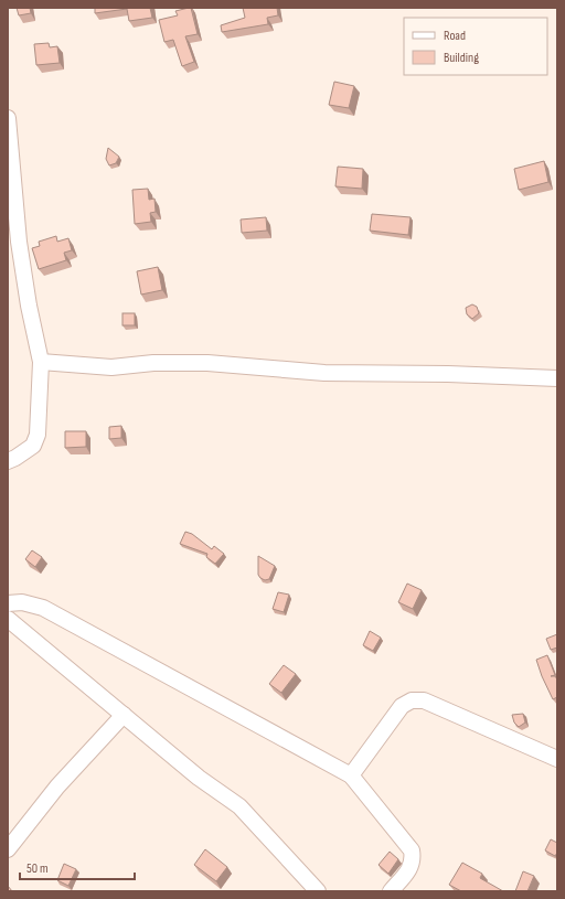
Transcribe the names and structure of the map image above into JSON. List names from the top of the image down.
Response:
{
  "legend": ["Road", "Building"],
  "scale_bar": "50 m"
}
